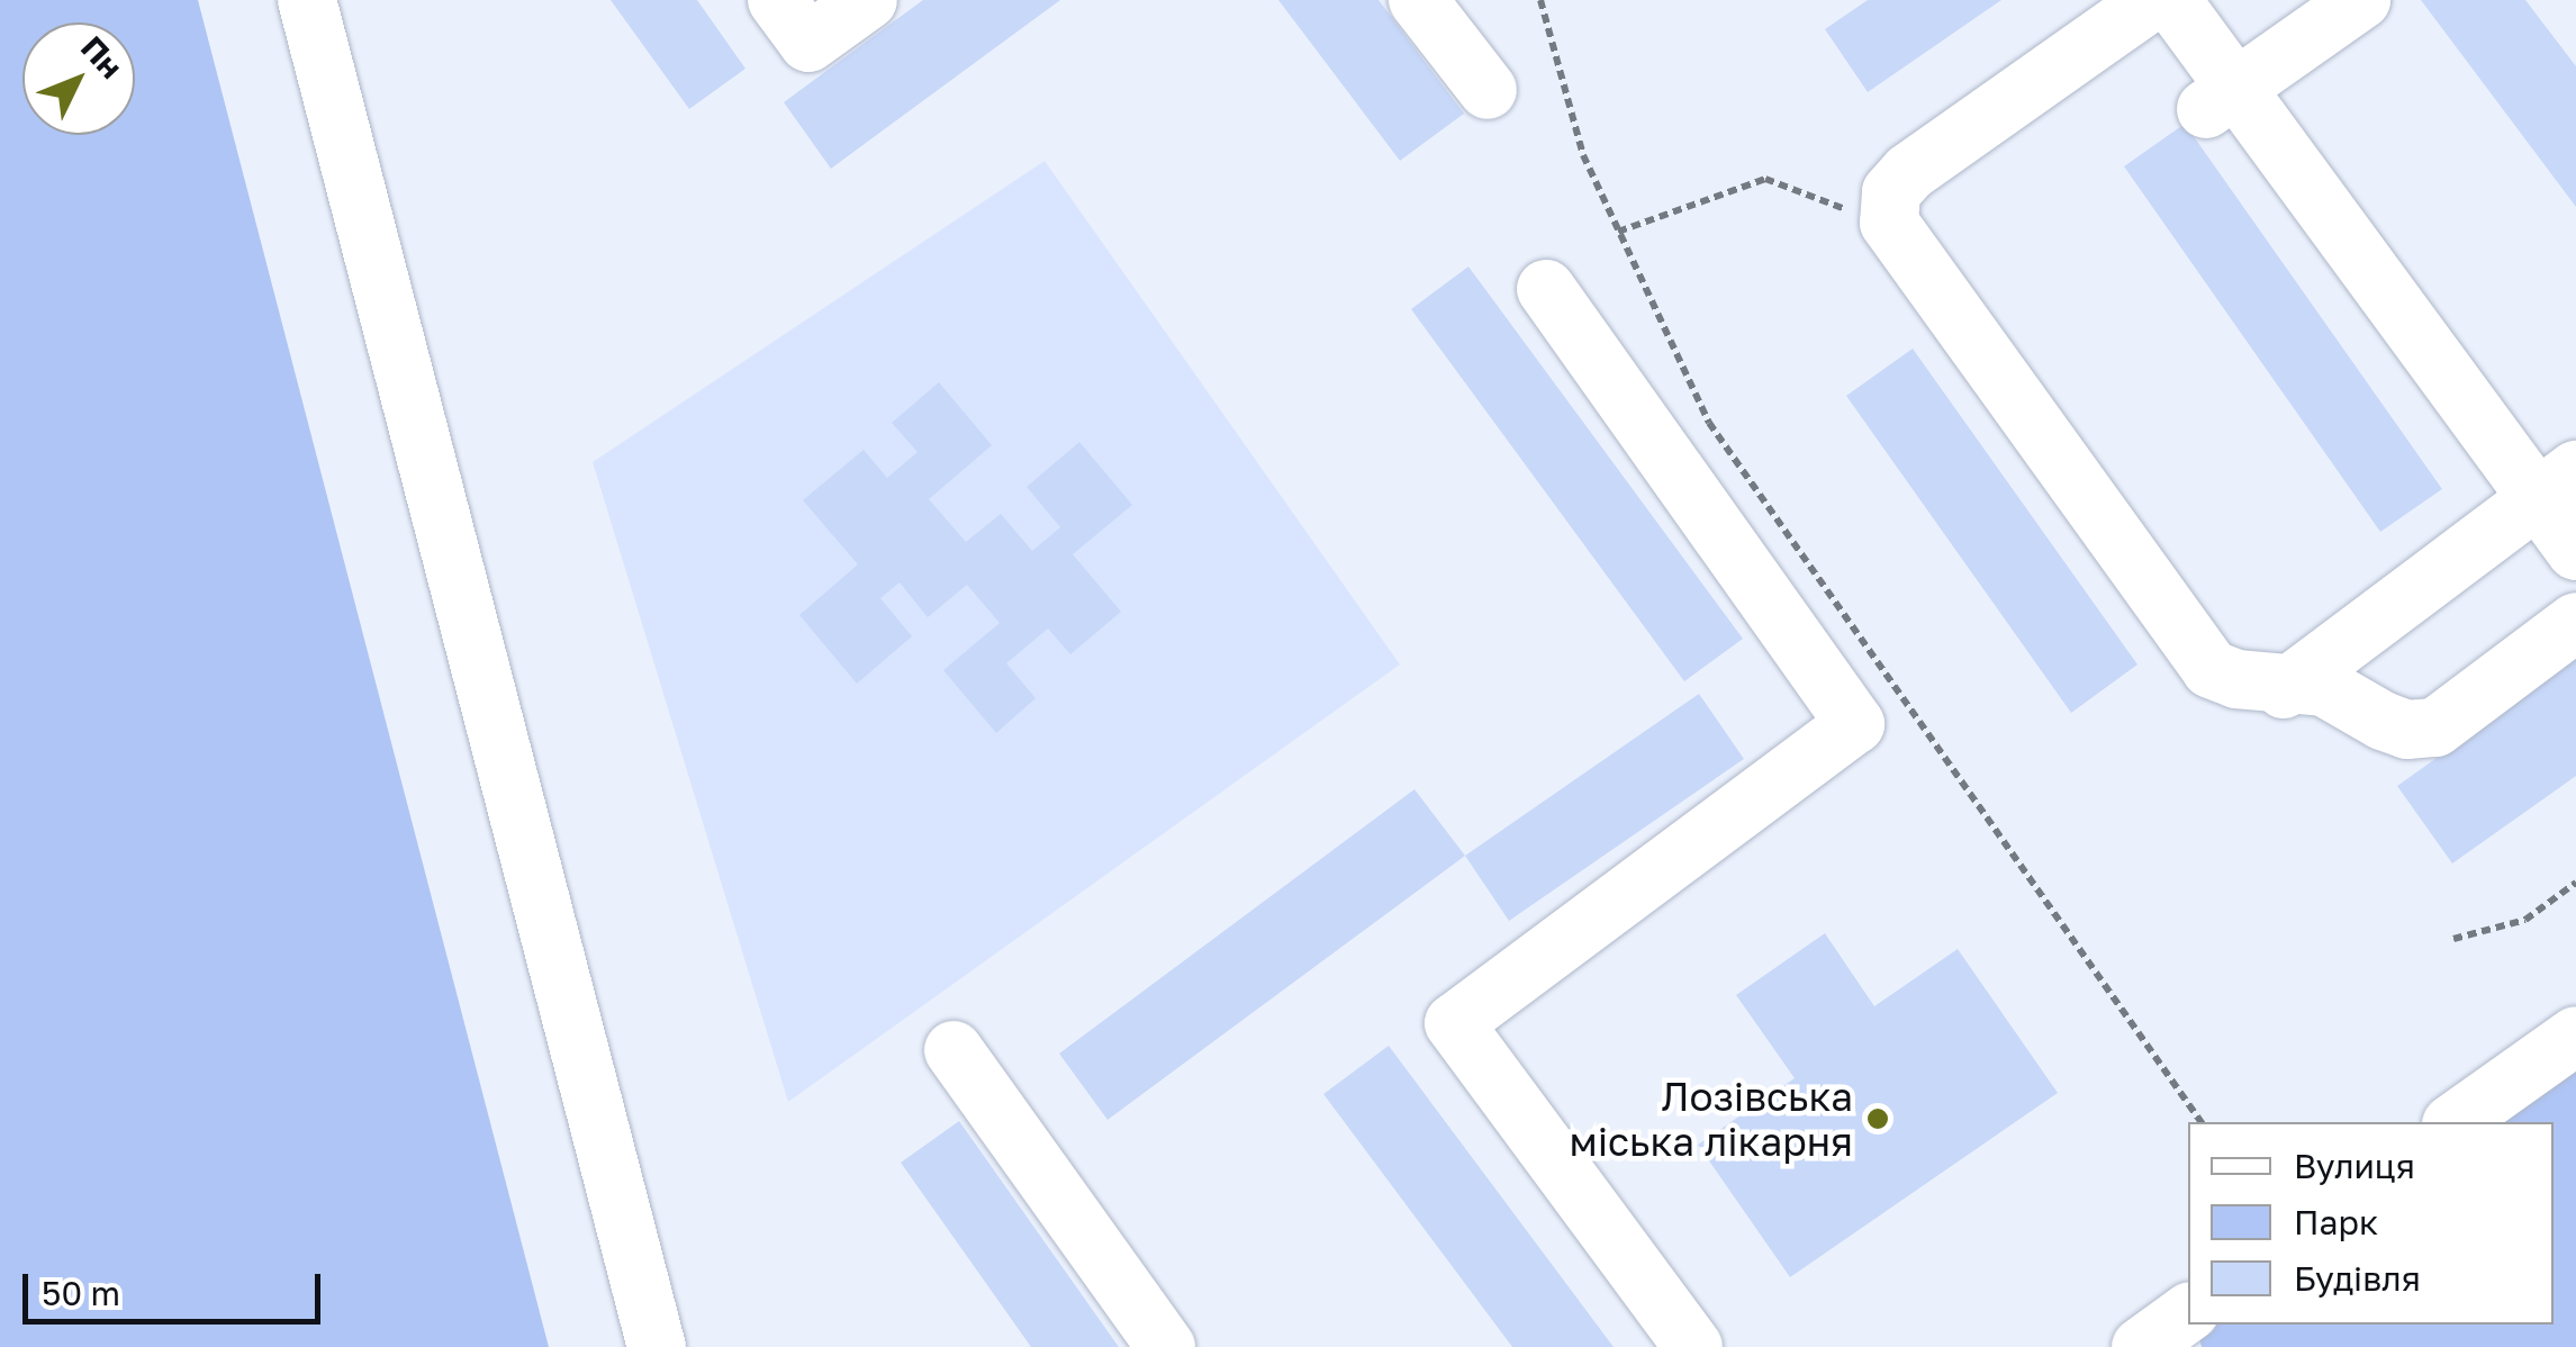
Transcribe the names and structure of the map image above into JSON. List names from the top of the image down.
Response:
{
  "places": ["Лозівська міська лікарня"],
  "legend": ["Вулиця", "Парк", "Будівля"],
  "scale_bar": "50 m",
  "north": "top right"
}
